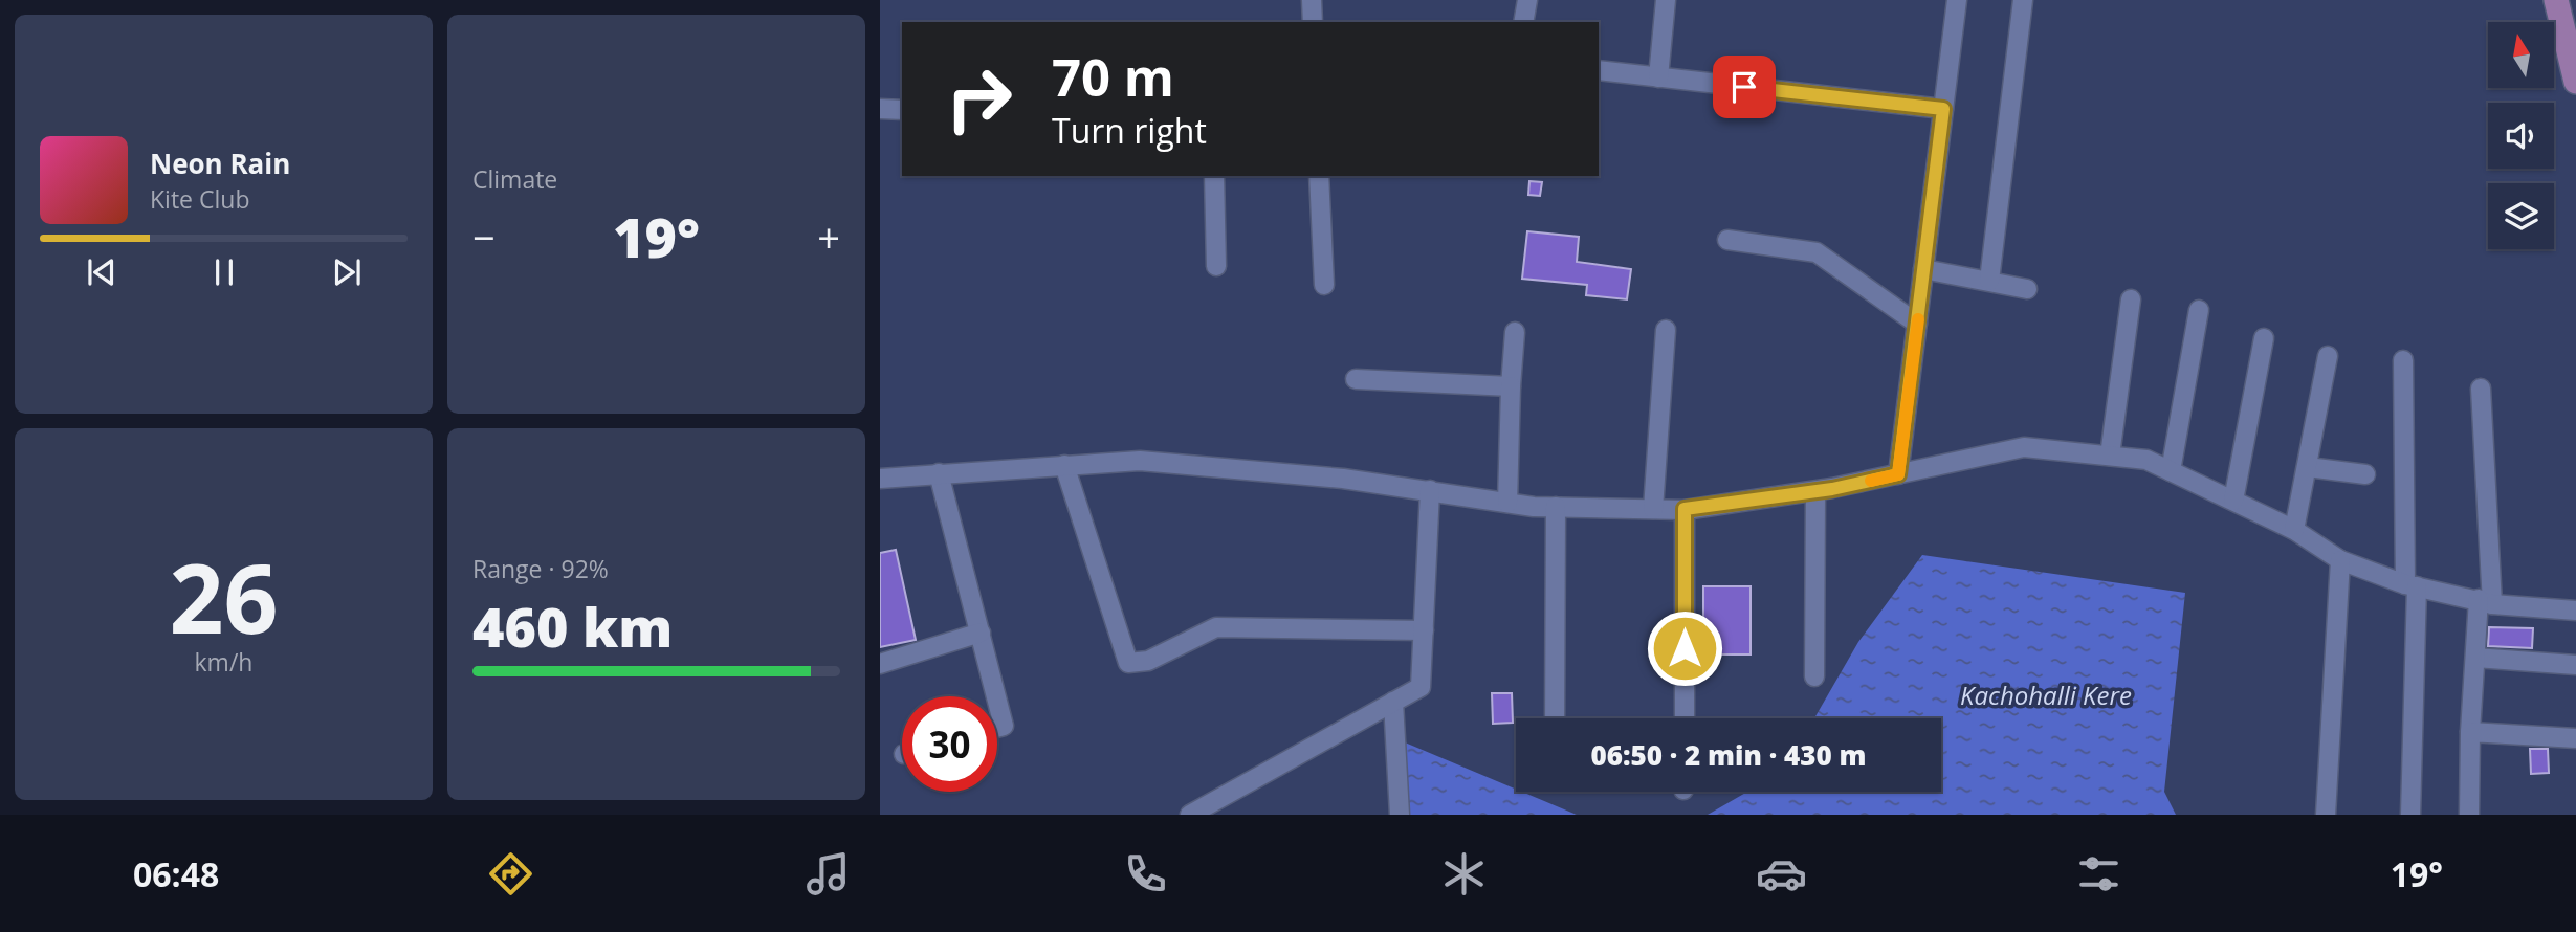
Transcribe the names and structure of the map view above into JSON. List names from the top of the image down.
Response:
{
  "water": ["Kachohalli Kere"],
  "north": "top",
  "page": {
    "tile": [
      "Climate",
      ["26", "km/h"],
      ["Range · 92%", "460 km"]
    ],
    "turn": ["70 m", "Turn right"],
    "song": ["Neon Rain", "Kite Club"],
    "heat": ["−", "19°", "+"],
    "limit": "30",
    "trip": "06:50 · 2 min · 430 m",
    "tabs": ["06:48", "19°"]
  }
}
